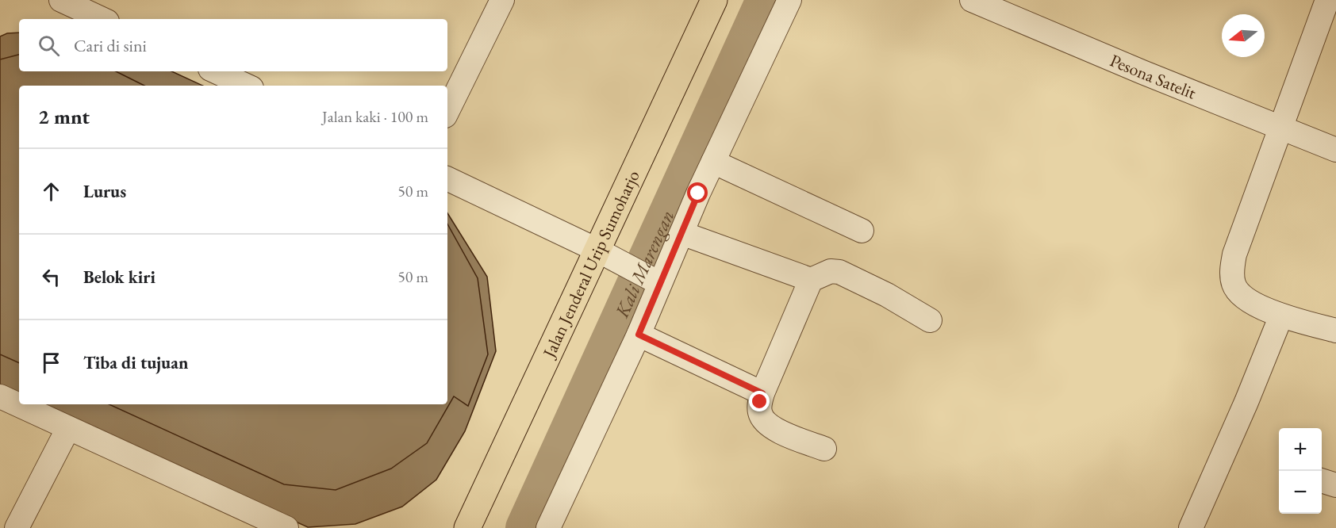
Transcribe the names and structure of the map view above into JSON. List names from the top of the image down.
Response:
{
  "streets": {
    "highway": ["Jalan Jenderal Urip Sumoharjo"],
    "street": ["Pesona Satelit"]
  },
  "water": ["Kali Marengan"],
  "north": "left",
  "page": {
    "search": "Cari di sini",
    "heading": ["2 mnt", "Jalan kaki · 100 m"],
    "list": [
      ["Lurus", "50 m"],
      ["Belok kiri", "50 m"],
      "Tiba di tujuan"
    ],
    "map_buttons": ["+", "−"]
  }
}
